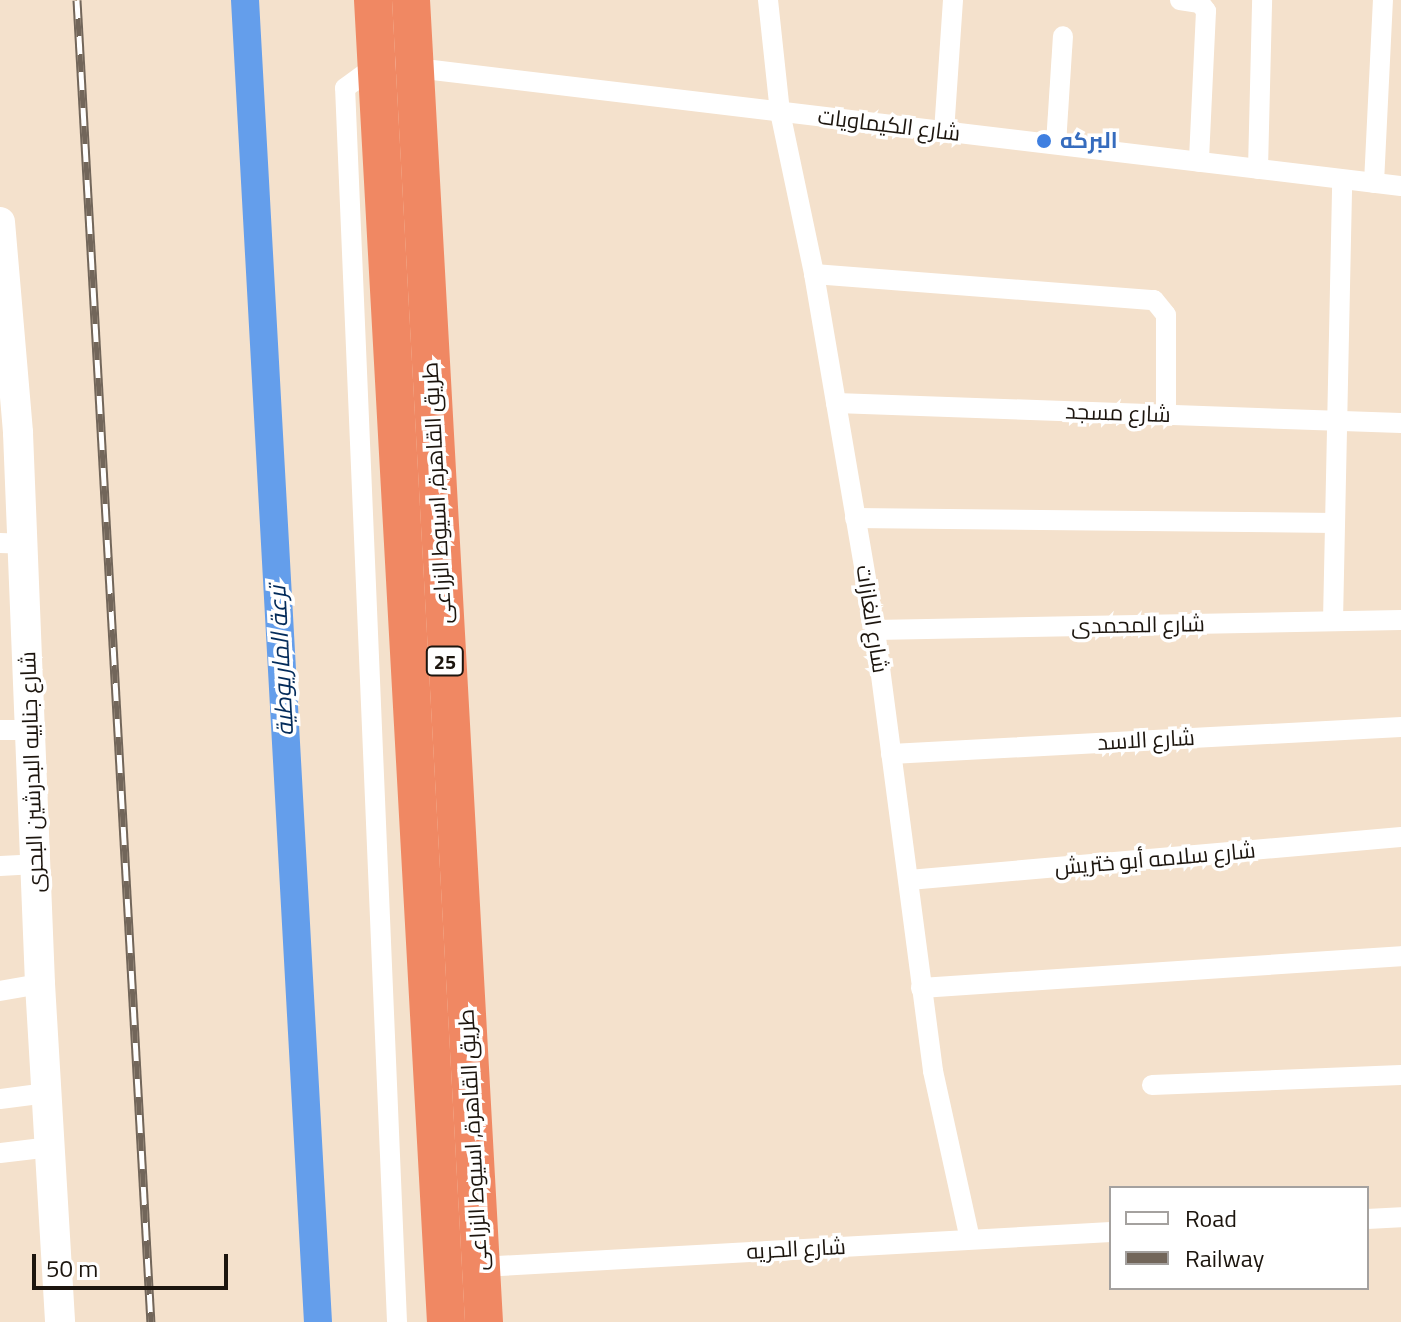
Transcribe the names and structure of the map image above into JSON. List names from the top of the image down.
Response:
{
  "streets": {
    "highway": ["طريق القاهرة, اسيوط الزراعى", "25"],
    "street": [
      "شارع الكيماويات",
      "شارع مسجد",
      "شارع الغازات",
      "شارع المحمدى",
      "شارع الاسد",
      "شارع جنابيه البدرشين البحرى",
      "شارع سلامه أبو ختريش",
      "شارع الحريه"
    ]
  },
  "crossings": [
    ["شارع الكيماويات", "طريق القاهرة, اسيوط الزراعى"],
    ["شارع الكيماويات", "شارع الغازات"],
    ["شارع مسجد", "شارع الغازات"],
    ["طريق القاهرة, اسيوط الزراعى", "شارع الحريه"],
    ["شارع الغازات", "شارع المحمدى"],
    ["شارع الغازات", "شارع الاسد"],
    ["شارع الغازات", "شارع سلامه أبو ختريش"],
    ["شارع الغازات", "شارع الحريه"]
  ],
  "water": ["ترعة الماريوطية"],
  "places": ["البركه"],
  "legend": ["Road", "Railway"],
  "scale_bar": "50 m"
}
